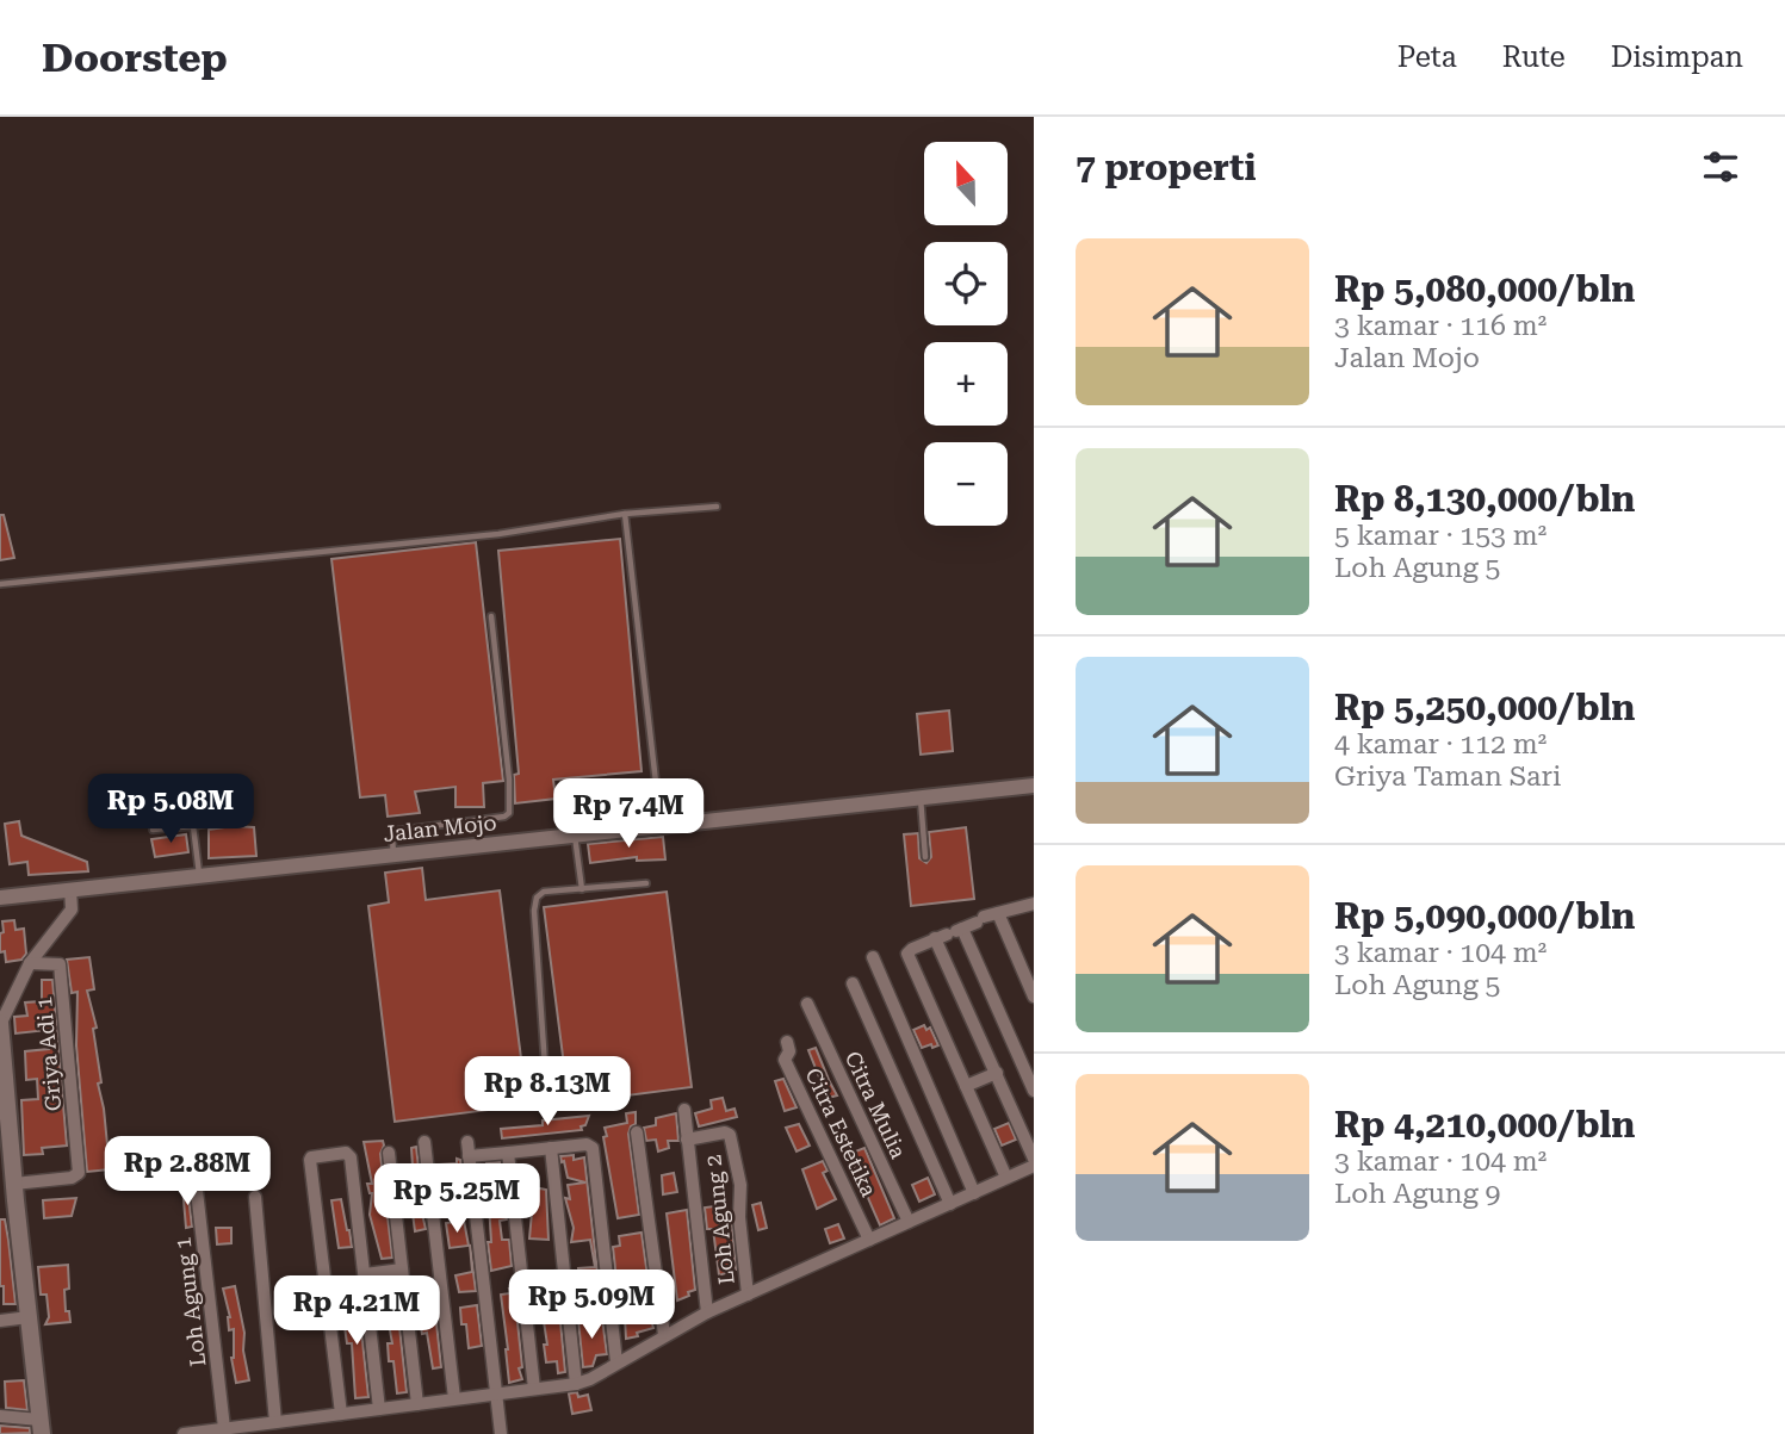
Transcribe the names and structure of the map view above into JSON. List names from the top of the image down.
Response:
{
  "streets": {
    "street": [
      "Jalan Mojo",
      "Griya Adi 1",
      "Citra Mulia",
      "Citra Estetika",
      "Loh Agung 2",
      "Loh Agung 1"
    ]
  },
  "north": "top",
  "page": {
    "header": "Doorstep",
    "nav": ["Peta", "Rute", "Disimpan"],
    "heading": "7 properti",
    "map_buttons": ["+", "−"],
    "list": [
      {
        "name": "Rp 5,080,000/bln",
        "note": "3 kamar · 116 m² · Jalan Mojo"
      },
      {
        "name": "Rp 8,130,000/bln",
        "note": "5 kamar · 153 m² · Loh Agung 5"
      },
      {
        "name": "Rp 5,250,000/bln",
        "note": "4 kamar · 112 m² · Griya Taman Sari"
      },
      {
        "name": "Rp 5,090,000/bln",
        "note": "3 kamar · 104 m² · Loh Agung 5"
      },
      {
        "name": "Rp 4,210,000/bln",
        "note": "3 kamar · 104 m² · Loh Agung 9"
      }
    ],
    "price": [
      "Rp 5.08M",
      "Rp 7.4M",
      "Rp 8.13M",
      "Rp 2.88M",
      "Rp 5.25M",
      "Rp 5.09M",
      "Rp 4.21M"
    ]
  }
}
